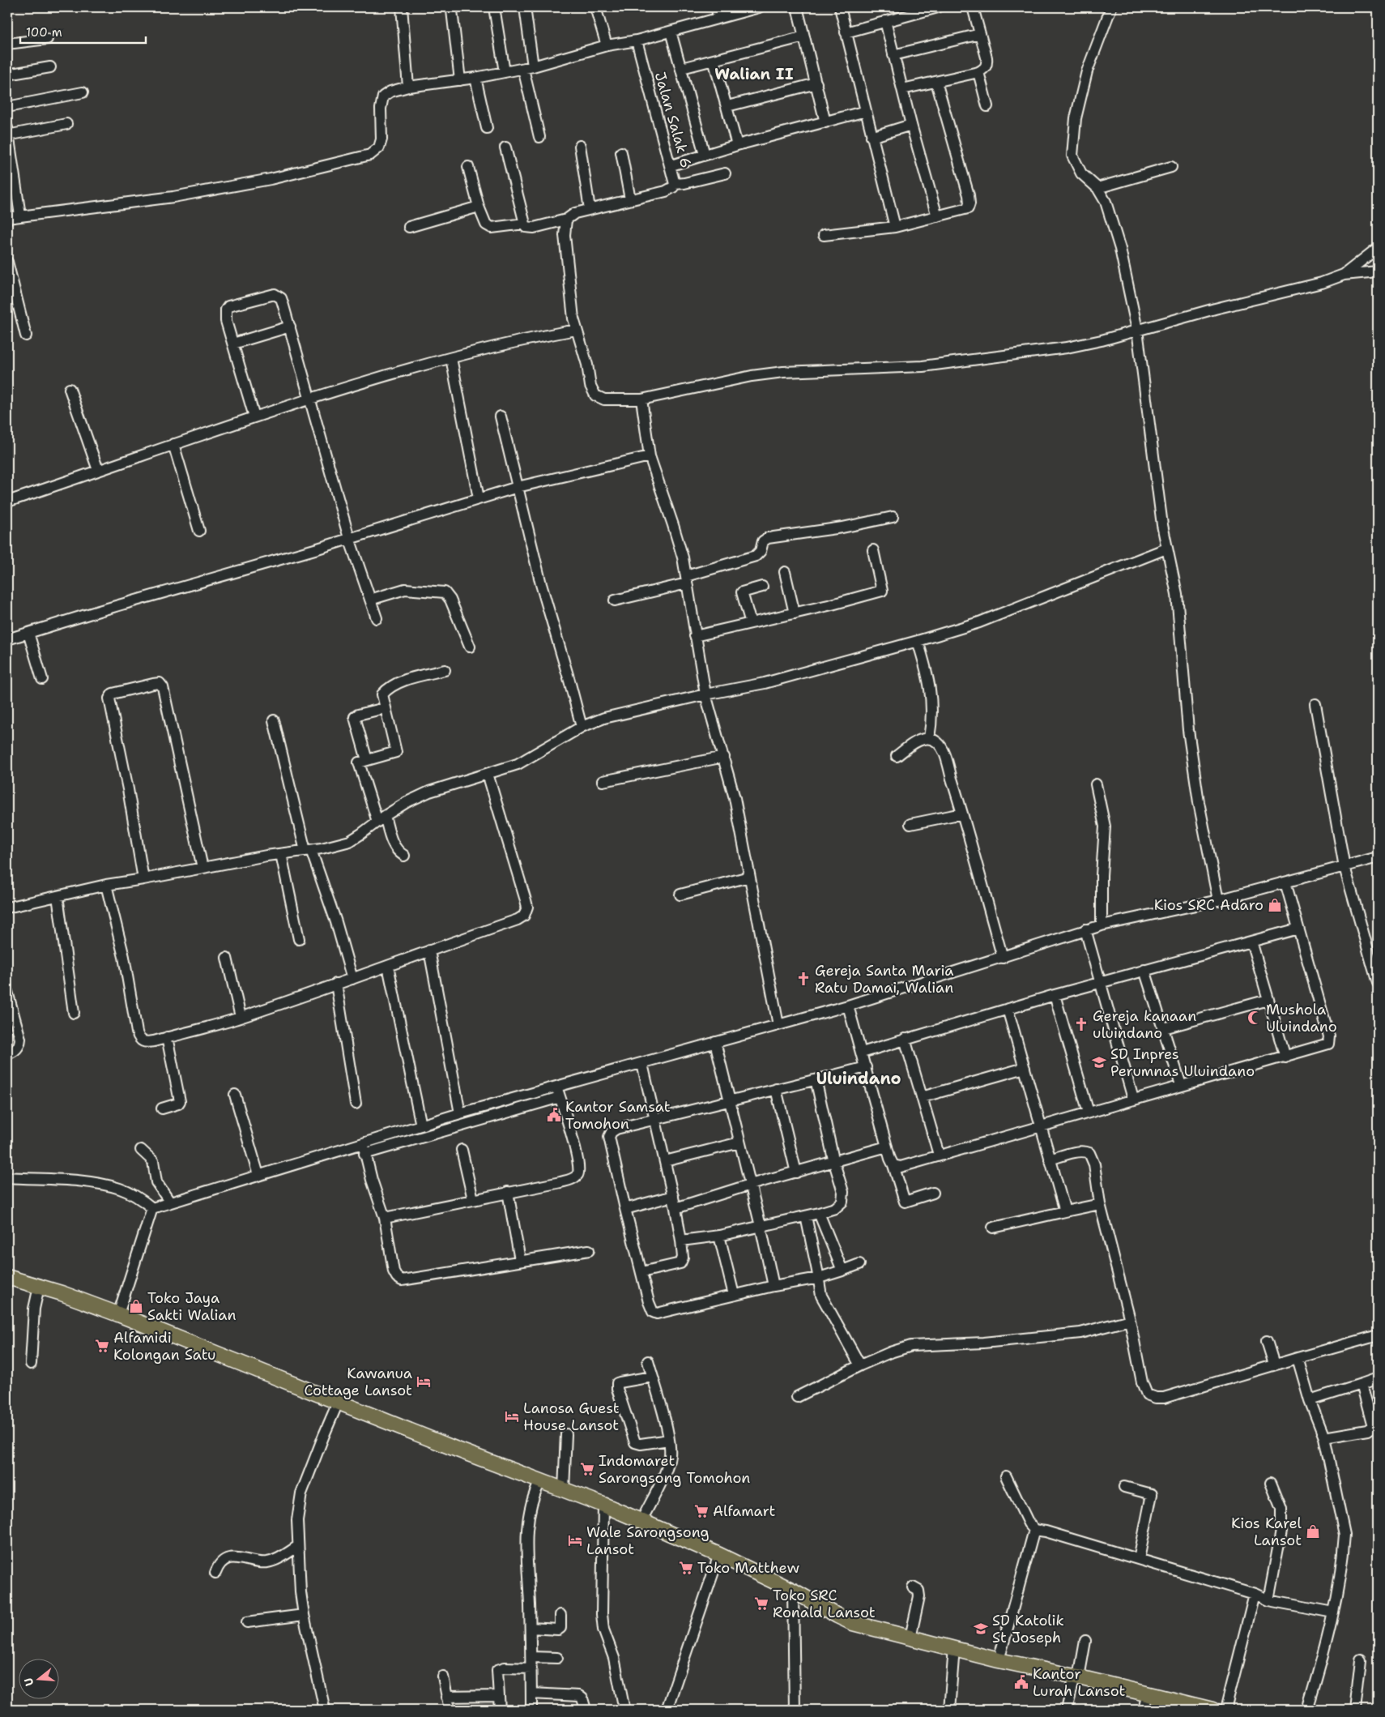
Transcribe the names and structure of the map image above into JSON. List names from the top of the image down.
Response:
{
  "streets": {
    "street": ["Jalan Salak 6"]
  },
  "districts": ["Walian II", "Uluindano"],
  "places": {
    "shop": ["Kios SRC Adaro", "Toko Jaya Sakti Walian", "Kios Karel Lansot"],
    "church": ["Gereja Santa Maria Ratu Damai, Walian", "Gereja kanaan uluindano"],
    "mosque": ["Mushola Uluindano"],
    "school or university": ["SD Inpres Perumnas Uluindano", "SD Katolik St Joseph"],
    "public building": ["Kantor Samsat Tomohon", "Kantor Lurah Lansot"],
    "supermarket": [
      "Alfamidi Kolongan Satu",
      "Indomaret Sarongsong Tomohon",
      "Alfamart",
      "Toko Matthew",
      "Toko SRC Ronald Lansot"
    ],
    "hotel": ["Kawanua Cottage Lansot", "Lanosa Guest House Lansot", "Wale Sarongsong Lansot"]
  },
  "scale_bar": "100 m",
  "north": "left"
}
